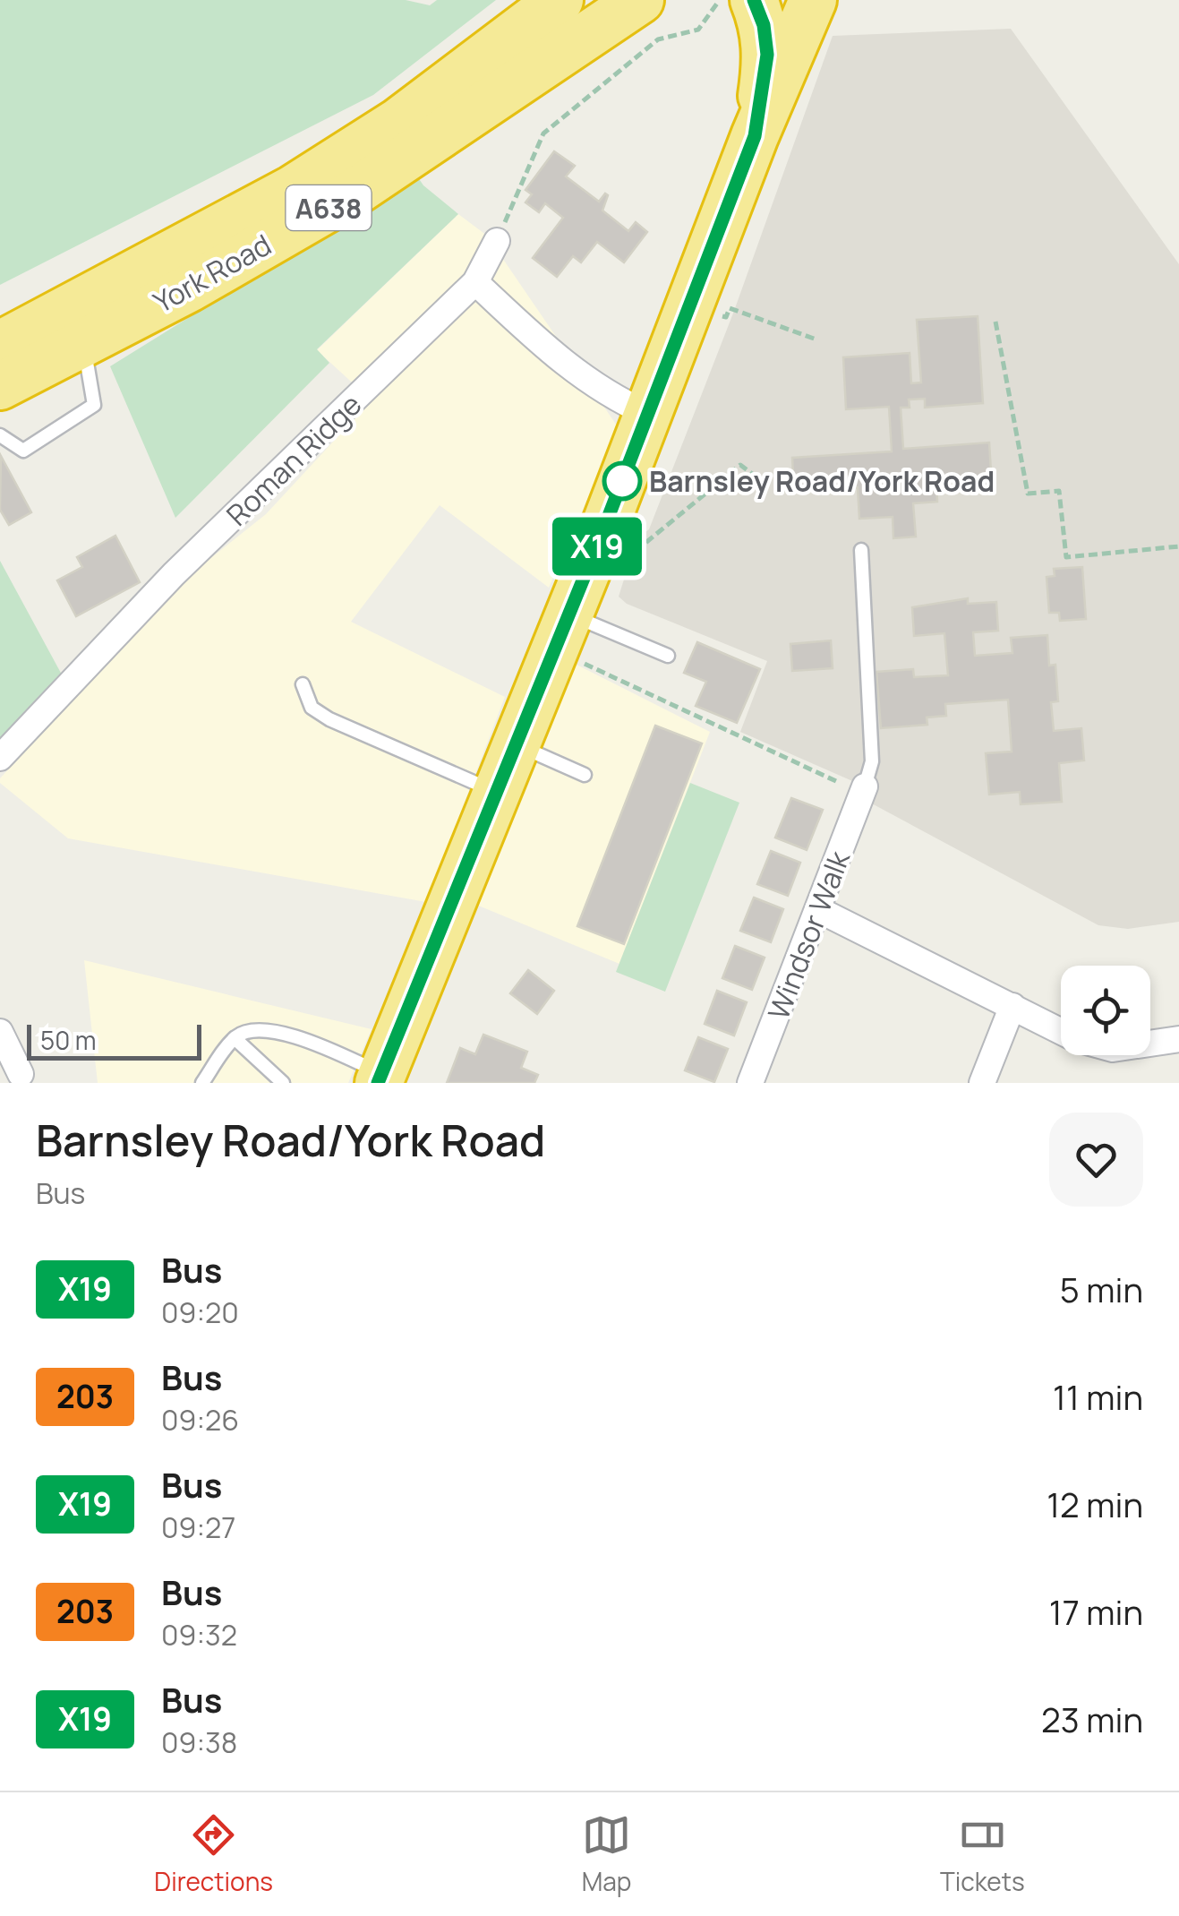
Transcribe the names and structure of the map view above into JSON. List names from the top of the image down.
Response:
{
  "streets": {
    "highway": ["A638", "York Road"],
    "street": ["Roman Ridge", "Windsor Walk"]
  },
  "places": ["Barnsley Road/York Road"],
  "lines": ["bus line X19"],
  "scale_bar": "50 m",
  "page": {
    "on_map": "X19",
    "scale": "50 m",
    "heading": ["Barnsley Road/York Road", "Bus"],
    "list": [
      {
        "mark": "X19",
        "name": "Bus",
        "note": "09:20",
        "value": "5 min"
      },
      {
        "mark": "203",
        "name": "Bus",
        "note": "09:26",
        "value": "11 min"
      },
      {
        "mark": "X19",
        "name": "Bus",
        "note": "09:27",
        "value": "12 min"
      },
      {
        "mark": "203",
        "name": "Bus",
        "note": "09:32",
        "value": "17 min"
      },
      {
        "mark": "X19",
        "name": "Bus",
        "note": "09:38",
        "value": "23 min"
      }
    ],
    "tabs": ["Directions", "Map", "Tickets"]
  }
}
